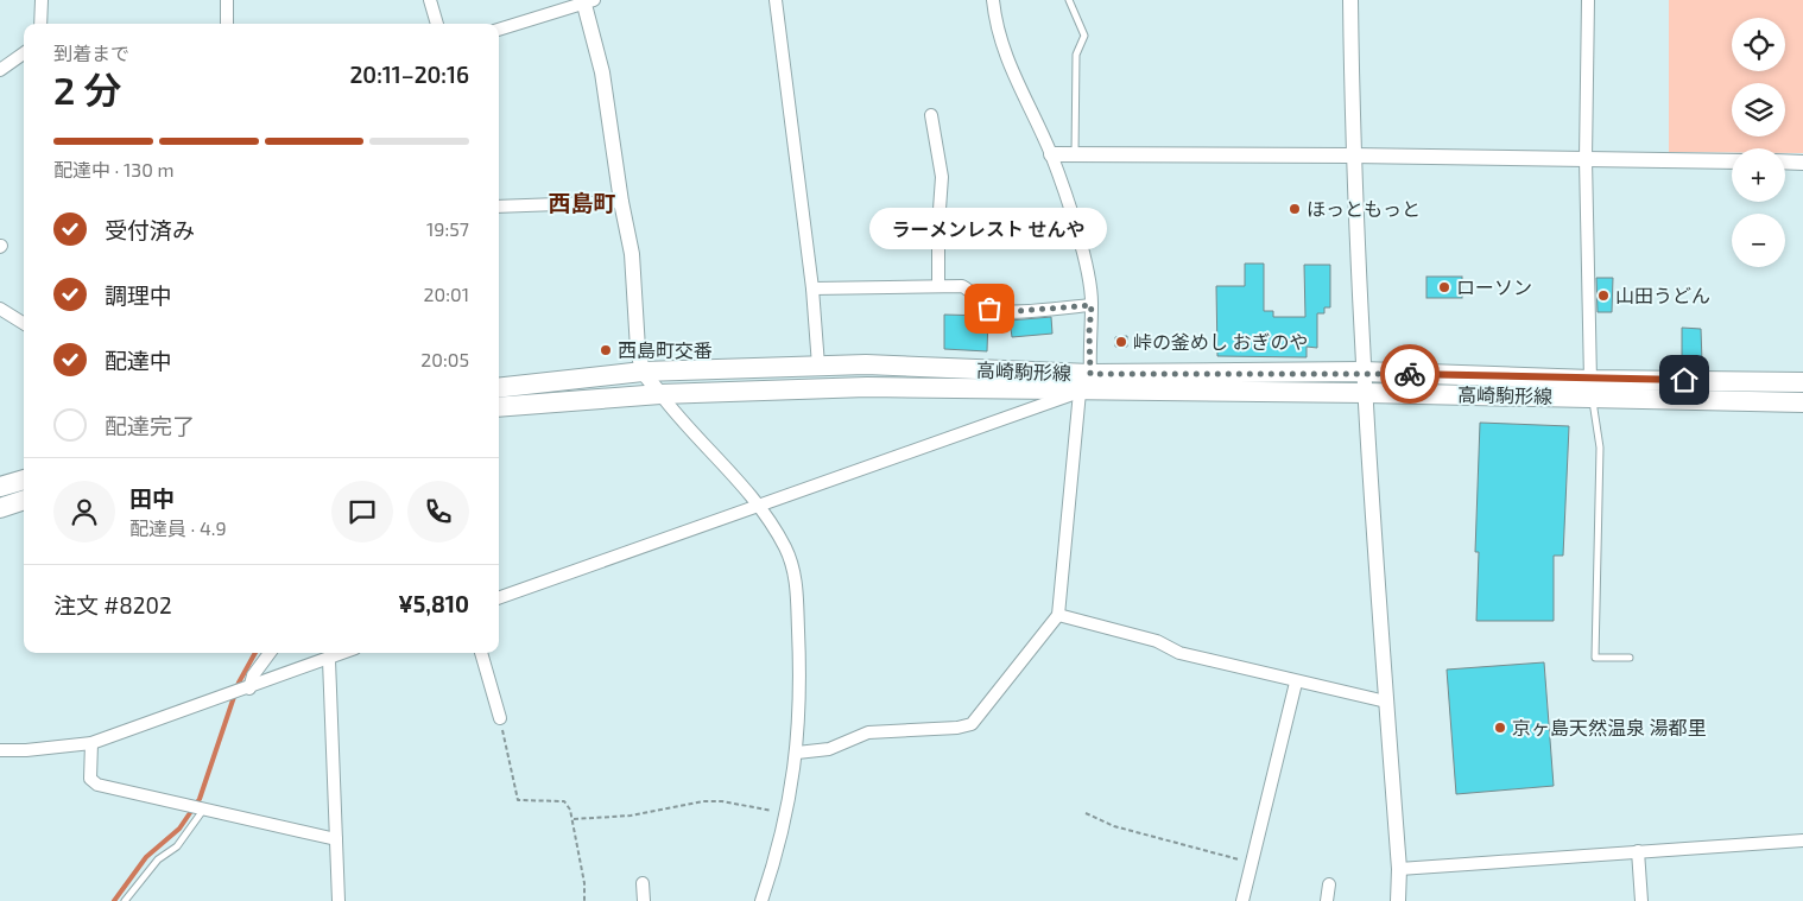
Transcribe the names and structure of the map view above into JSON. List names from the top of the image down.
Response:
{
  "streets": {
    "main road": ["高崎駒形線"]
  },
  "districts": ["西島町"],
  "places": [
    "ほっともっと",
    "ローソン",
    "山田うどん",
    "ラーメンレスト せんや",
    "峠の釜めし おぎのや",
    "西島町交番",
    "京ヶ島天然温泉 湯都里"
  ],
  "page": {
    "map_buttons": ["+", "−"],
    "heading": ["2 分", "到着まで", "20:11–20:16"],
    "panel": [
      "田中",
      "配達員 · 4.9",
      "注文 #8202",
      "¥5,810"
    ],
    "bar": "配達中 · 130 m",
    "list": [
      ["受付済み", "19:57"],
      ["調理中", "20:01"],
      ["配達中", "20:05"],
      "配達完了"
    ],
    "bubble": "ラーメンレスト せんや"
  }
}
